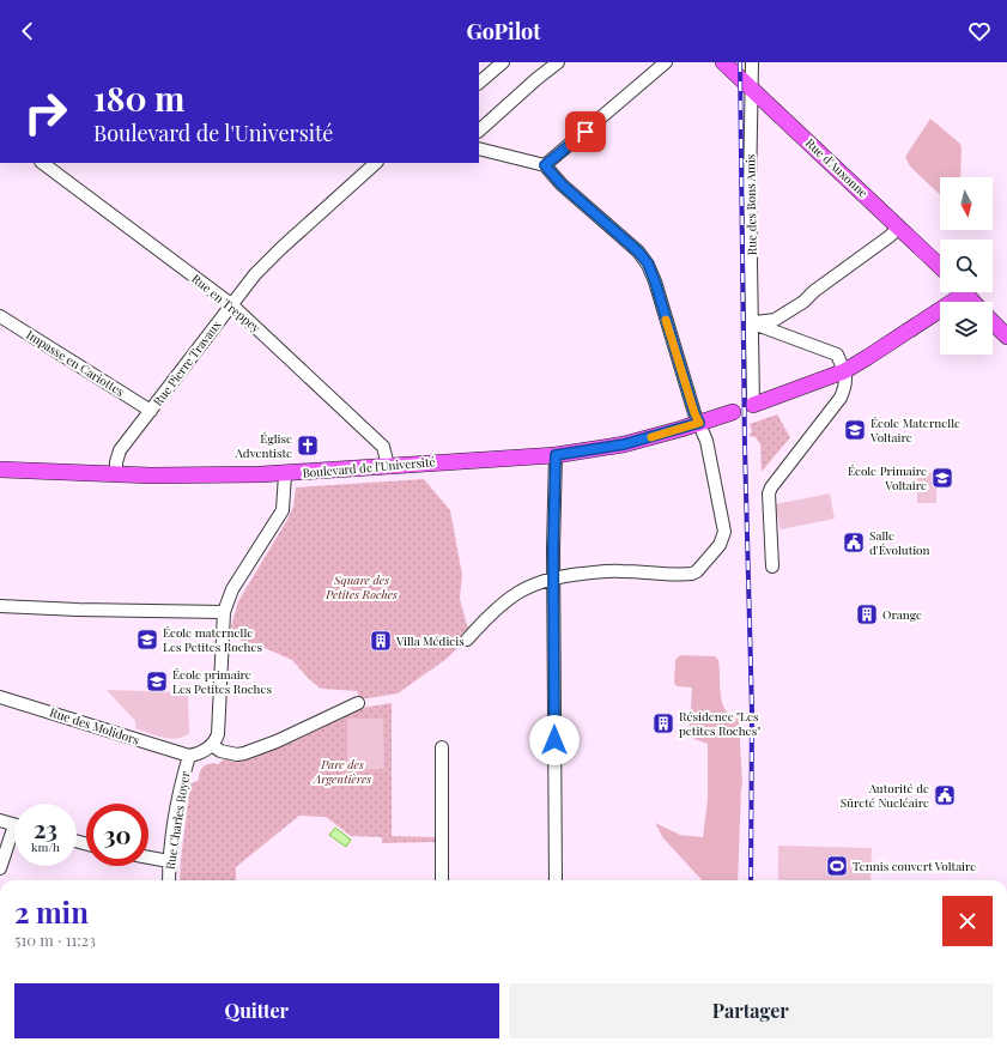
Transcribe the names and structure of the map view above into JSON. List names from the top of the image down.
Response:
{
  "streets": {
    "main road": ["Rue d'Auxonne", "Boulevard de l'Université"],
    "street": [
      "Rue des Bons Amis",
      "Rue en Treppey",
      "Impasse en Cariottes",
      "Rue Pierre Travaux",
      "Rue des Molidors",
      "Rue Charles Royer"
    ]
  },
  "crossings": [
    ["Rue d'Auxonne", "Rue des Bons Amis"],
    ["Rue en Treppey", "Rue Pierre Travaux"],
    ["Rue en Treppey", "Boulevard de l'Université"],
    ["Impasse en Cariottes", "Rue Pierre Travaux"],
    ["Rue Pierre Travaux", "Boulevard de l'Université"],
    ["Rue des Molidors", "Rue Charles Royer"]
  ],
  "parks": ["Square des Petites Roches", "Parc des Argentières"],
  "places": {
    "school or university": [
      "École Maternelle Voltaire",
      "École Primaire Voltaire",
      "École maternelle Les Petites Roches",
      "École primaire Les Petites Roches"
    ],
    "church": ["Église Adventiste"],
    "public building": ["Salle d'Évolution", "Autorité de Sûreté Nucléaire"],
    "building": ["Orange", "Villa Médicis", "Résidence \"Les petites Roches\""],
    "sports": ["Tennis couvert Voltaire"]
  },
  "north": "bottom",
  "page": {
    "header": "GoPilot",
    "turn": ["180 m", "Boulevard de l'Université"],
    "speed": "23 km/h",
    "limit": "30",
    "heading": ["2 min", "510 m · 11:23"],
    "buttons": ["Quitter", "Partager"]
  }
}
